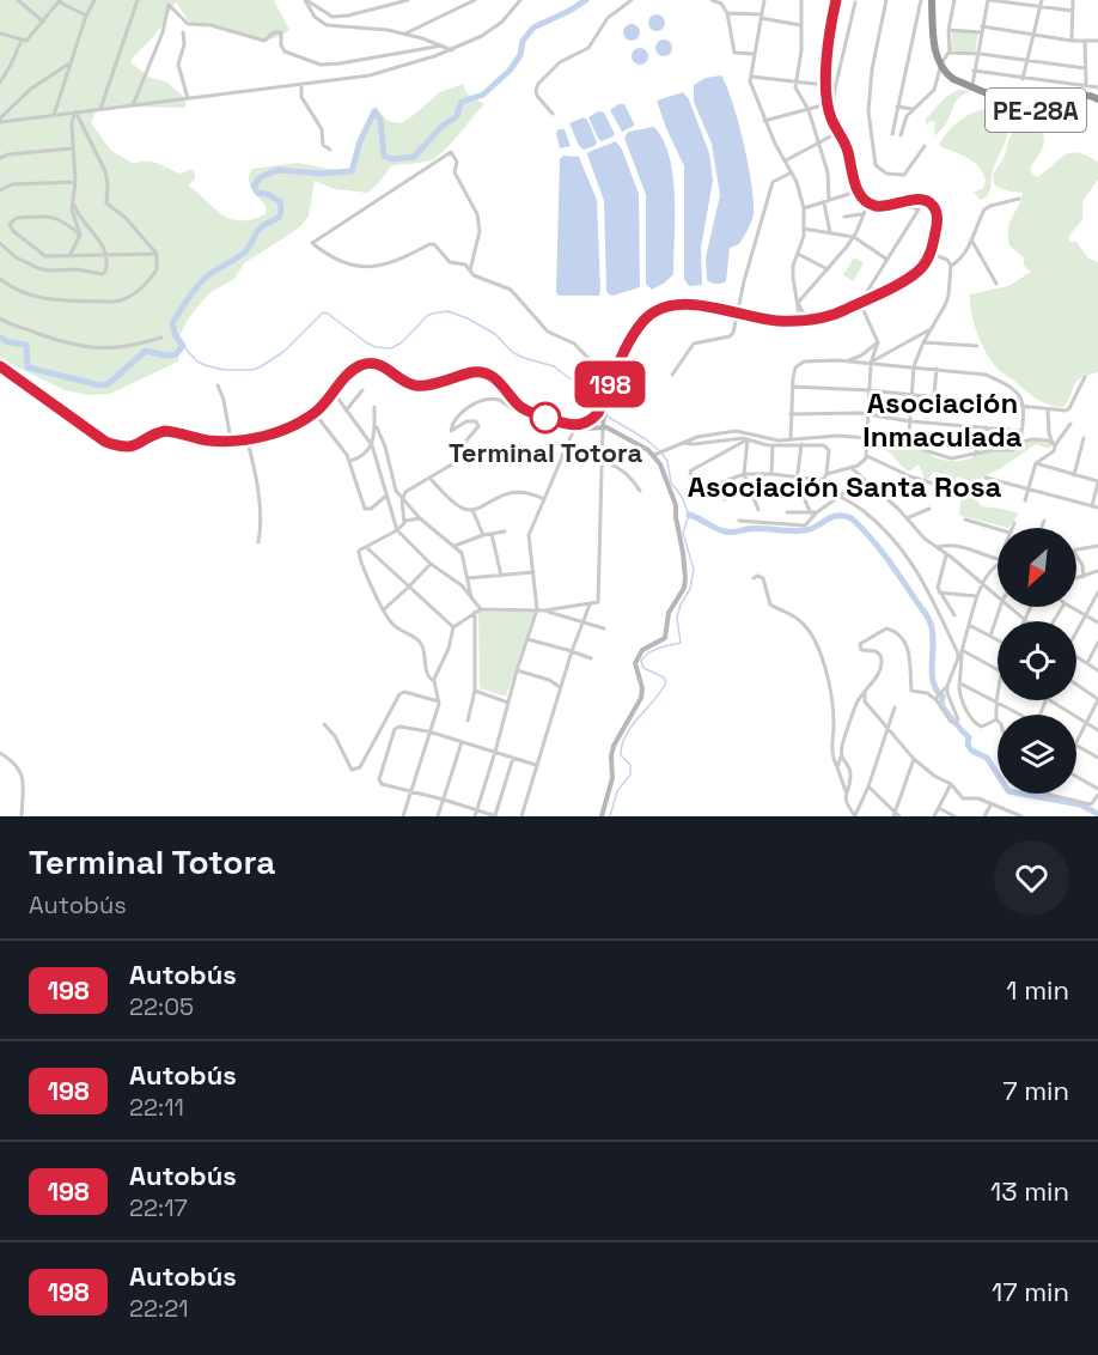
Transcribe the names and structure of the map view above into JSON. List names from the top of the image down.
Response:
{
  "streets": {
    "highway": ["PE-28A"]
  },
  "districts": ["Asociación Inmaculada", "Asociación Santa Rosa"],
  "places": ["Terminal Totora"],
  "lines": ["bus line 198"],
  "north": "bottom left",
  "page": {
    "on_map": "198",
    "heading": ["Terminal Totora", "Autobús"],
    "list": [
      {
        "mark": "198",
        "name": "Autobús",
        "note": "22:05",
        "value": "1 min"
      },
      {
        "mark": "198",
        "name": "Autobús",
        "note": "22:11",
        "value": "7 min"
      },
      {
        "mark": "198",
        "name": "Autobús",
        "note": "22:17",
        "value": "13 min"
      },
      {
        "mark": "198",
        "name": "Autobús",
        "note": "22:21",
        "value": "17 min"
      }
    ]
  }
}
